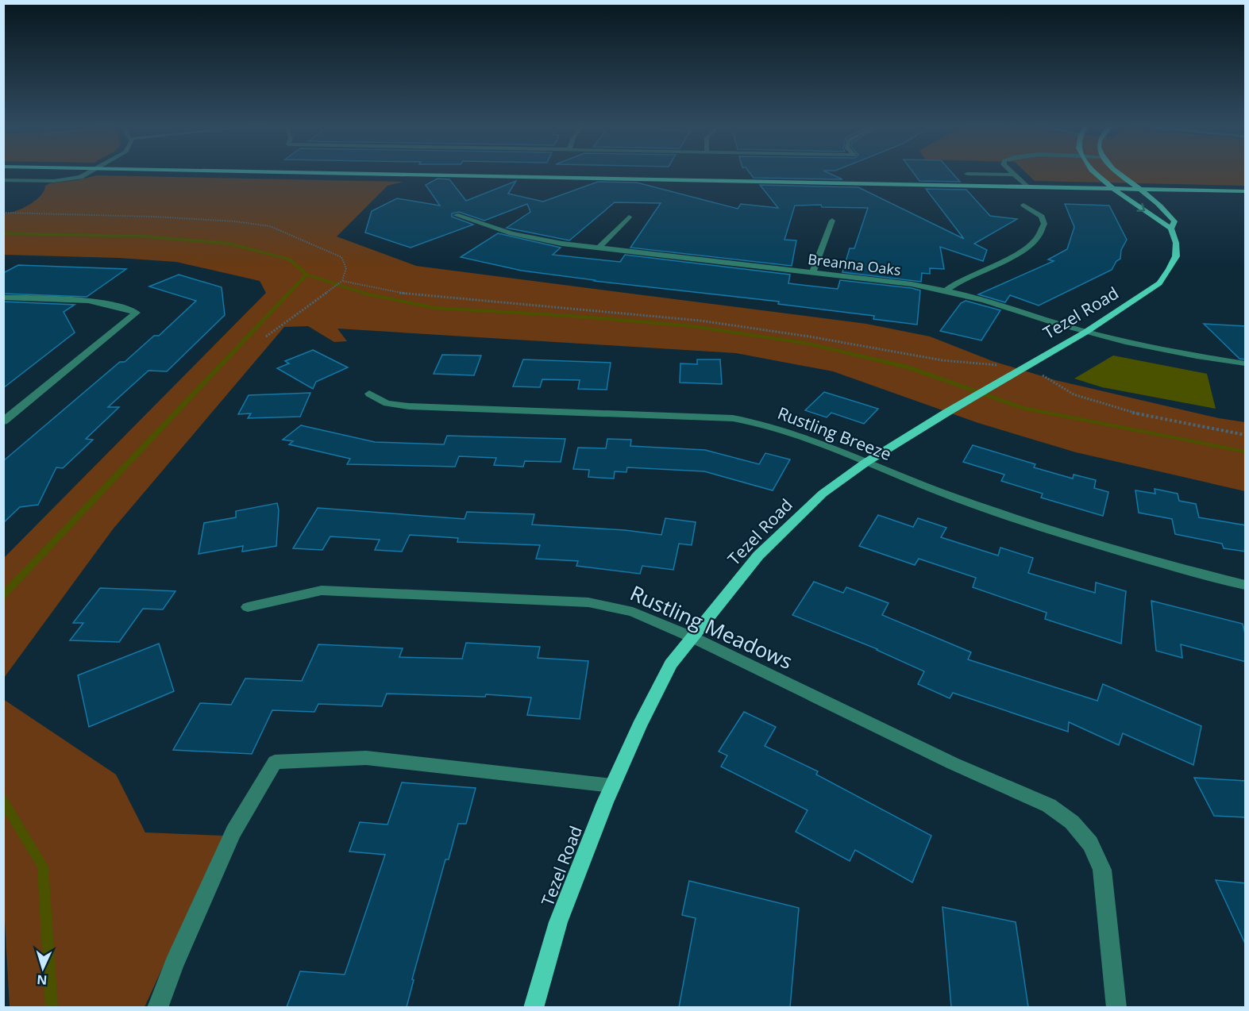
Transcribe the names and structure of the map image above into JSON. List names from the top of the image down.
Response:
{
  "streets": {
    "main road": ["Tezel Road"],
    "street": ["Breanna Oaks", "Rustling Breeze", "Rustling Meadows"]
  },
  "crossings": [
    ["Breanna Oaks", "Tezel Road"],
    ["Tezel Road", "Rustling Breeze"],
    ["Tezel Road", "Rustling Meadows"]
  ],
  "north": "bottom"
}
